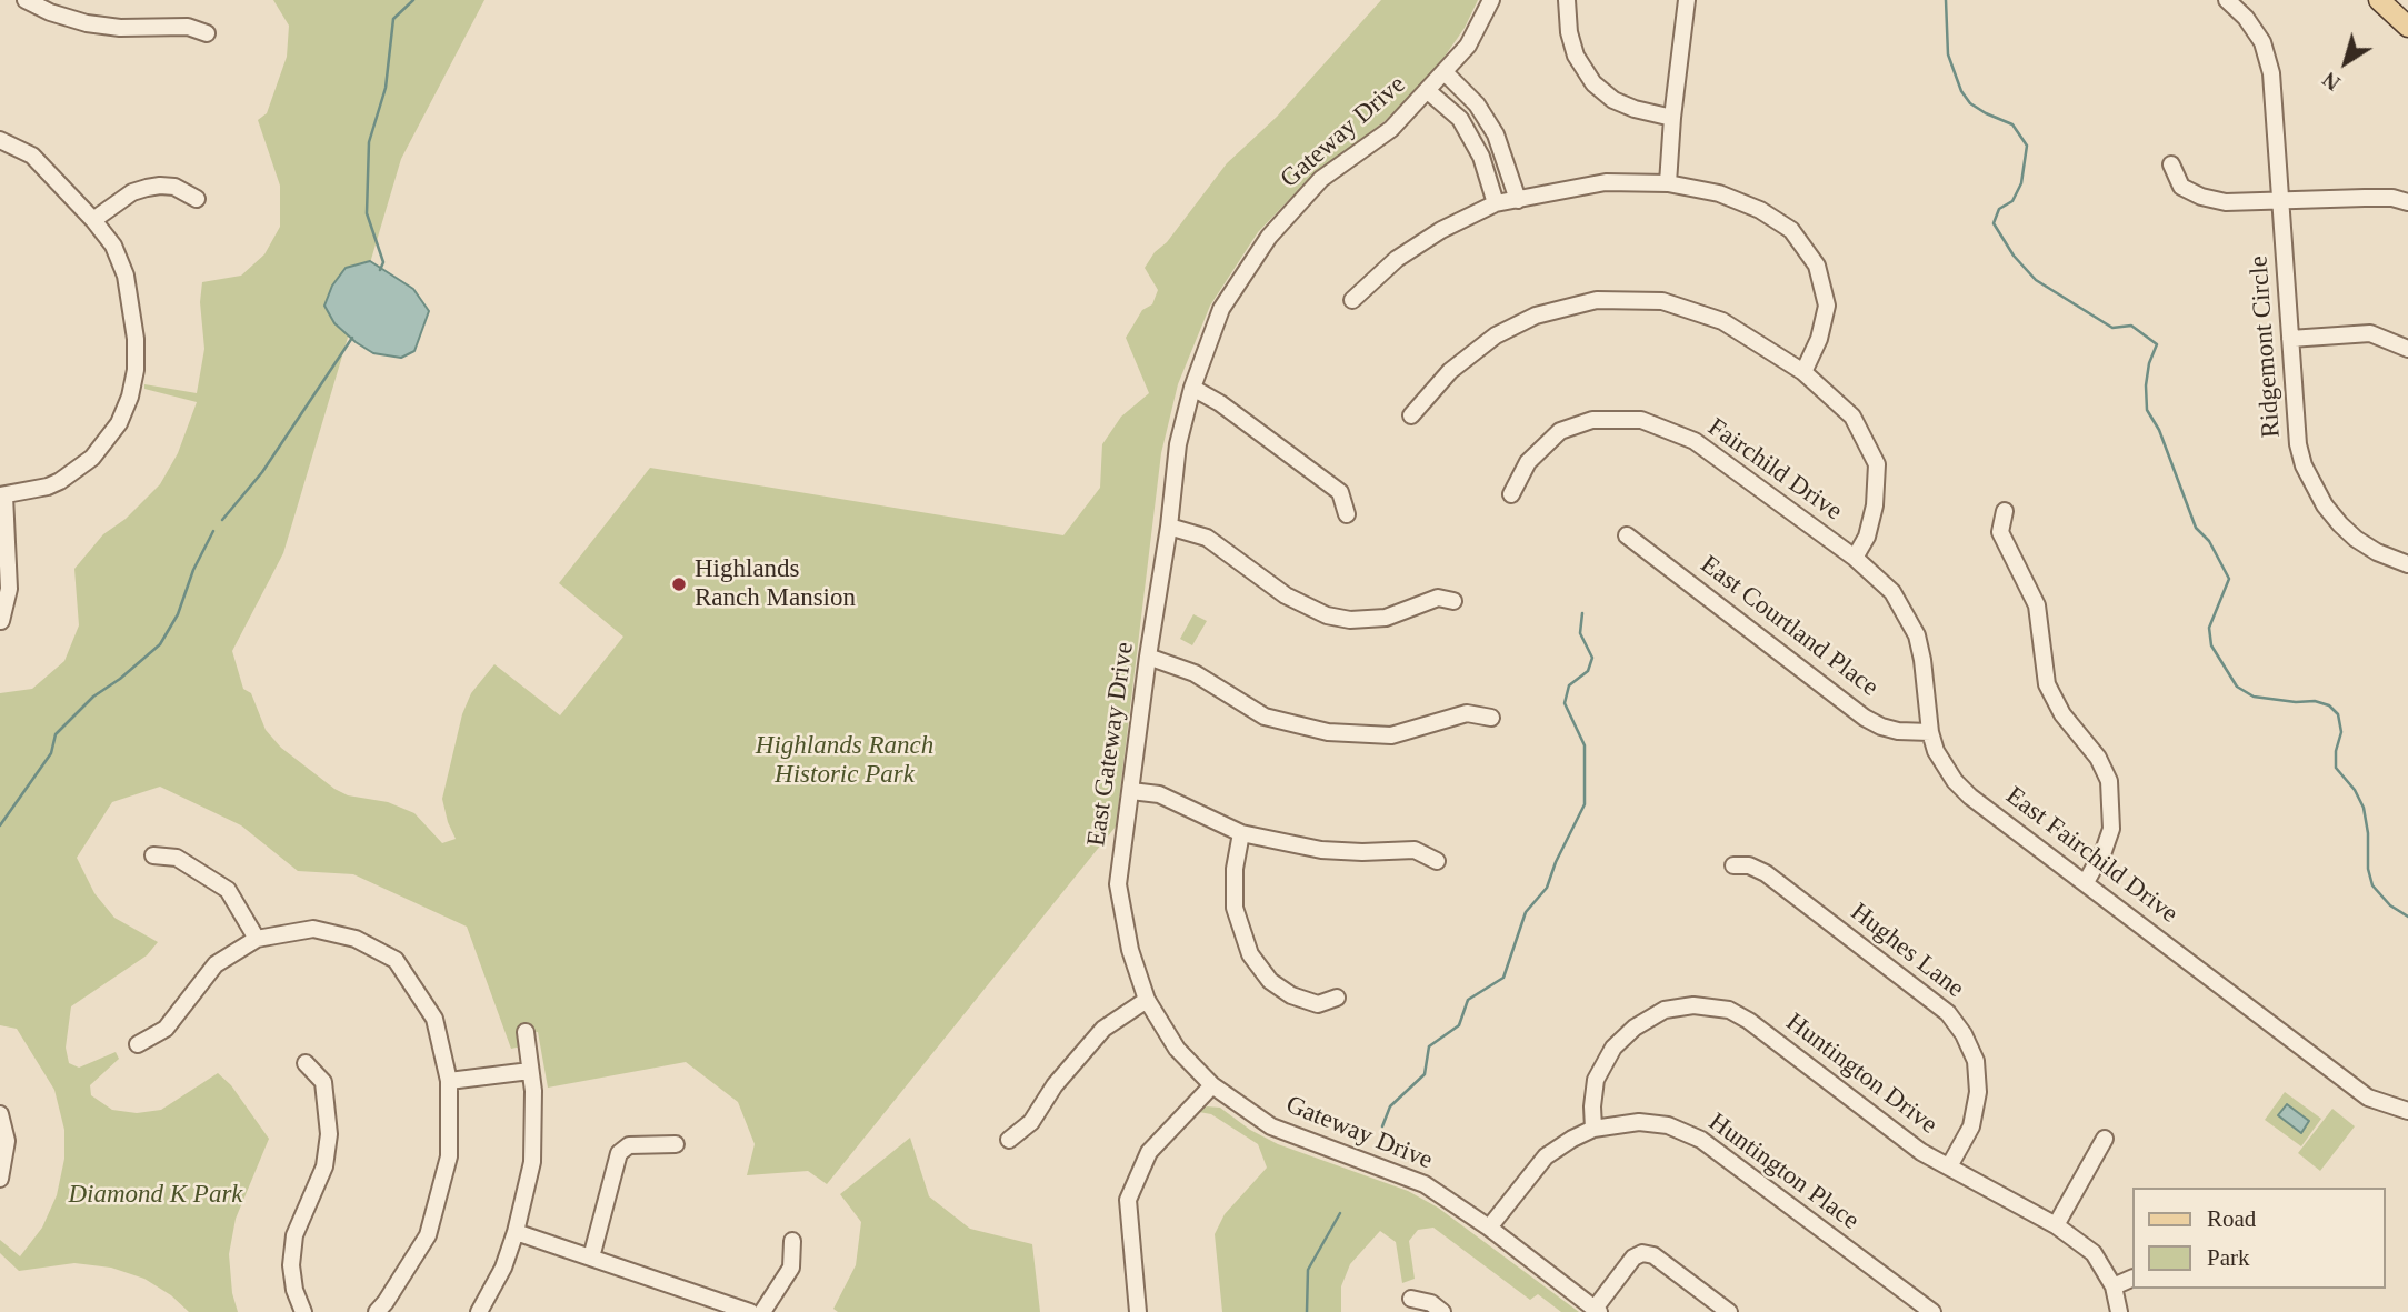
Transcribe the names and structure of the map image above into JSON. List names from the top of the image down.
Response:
{
  "streets": {
    "street": [
      "Gateway Drive",
      "Ridgemont Circle",
      "Fairchild Drive",
      "East Courtland Place",
      "East Gateway Drive",
      "East Fairchild Drive",
      "Hughes Lane",
      "Huntington Drive",
      "Huntington Place"
    ]
  },
  "crossings": [
    ["Gateway Drive", "East Gateway Drive"],
    ["Gateway Drive", "Huntington Place"],
    ["Fairchild Drive", "East Fairchild Drive"],
    ["East Courtland Place", "East Fairchild Drive"],
    ["Hughes Lane", "Huntington Drive"],
    ["Huntington Drive", "Huntington Place"]
  ],
  "parks": ["Highlands Ranch Historic Park", "Diamond K Park"],
  "places": ["Highlands Ranch Mansion"],
  "legend": ["Road", "Park"],
  "north": "bottom left"
}
